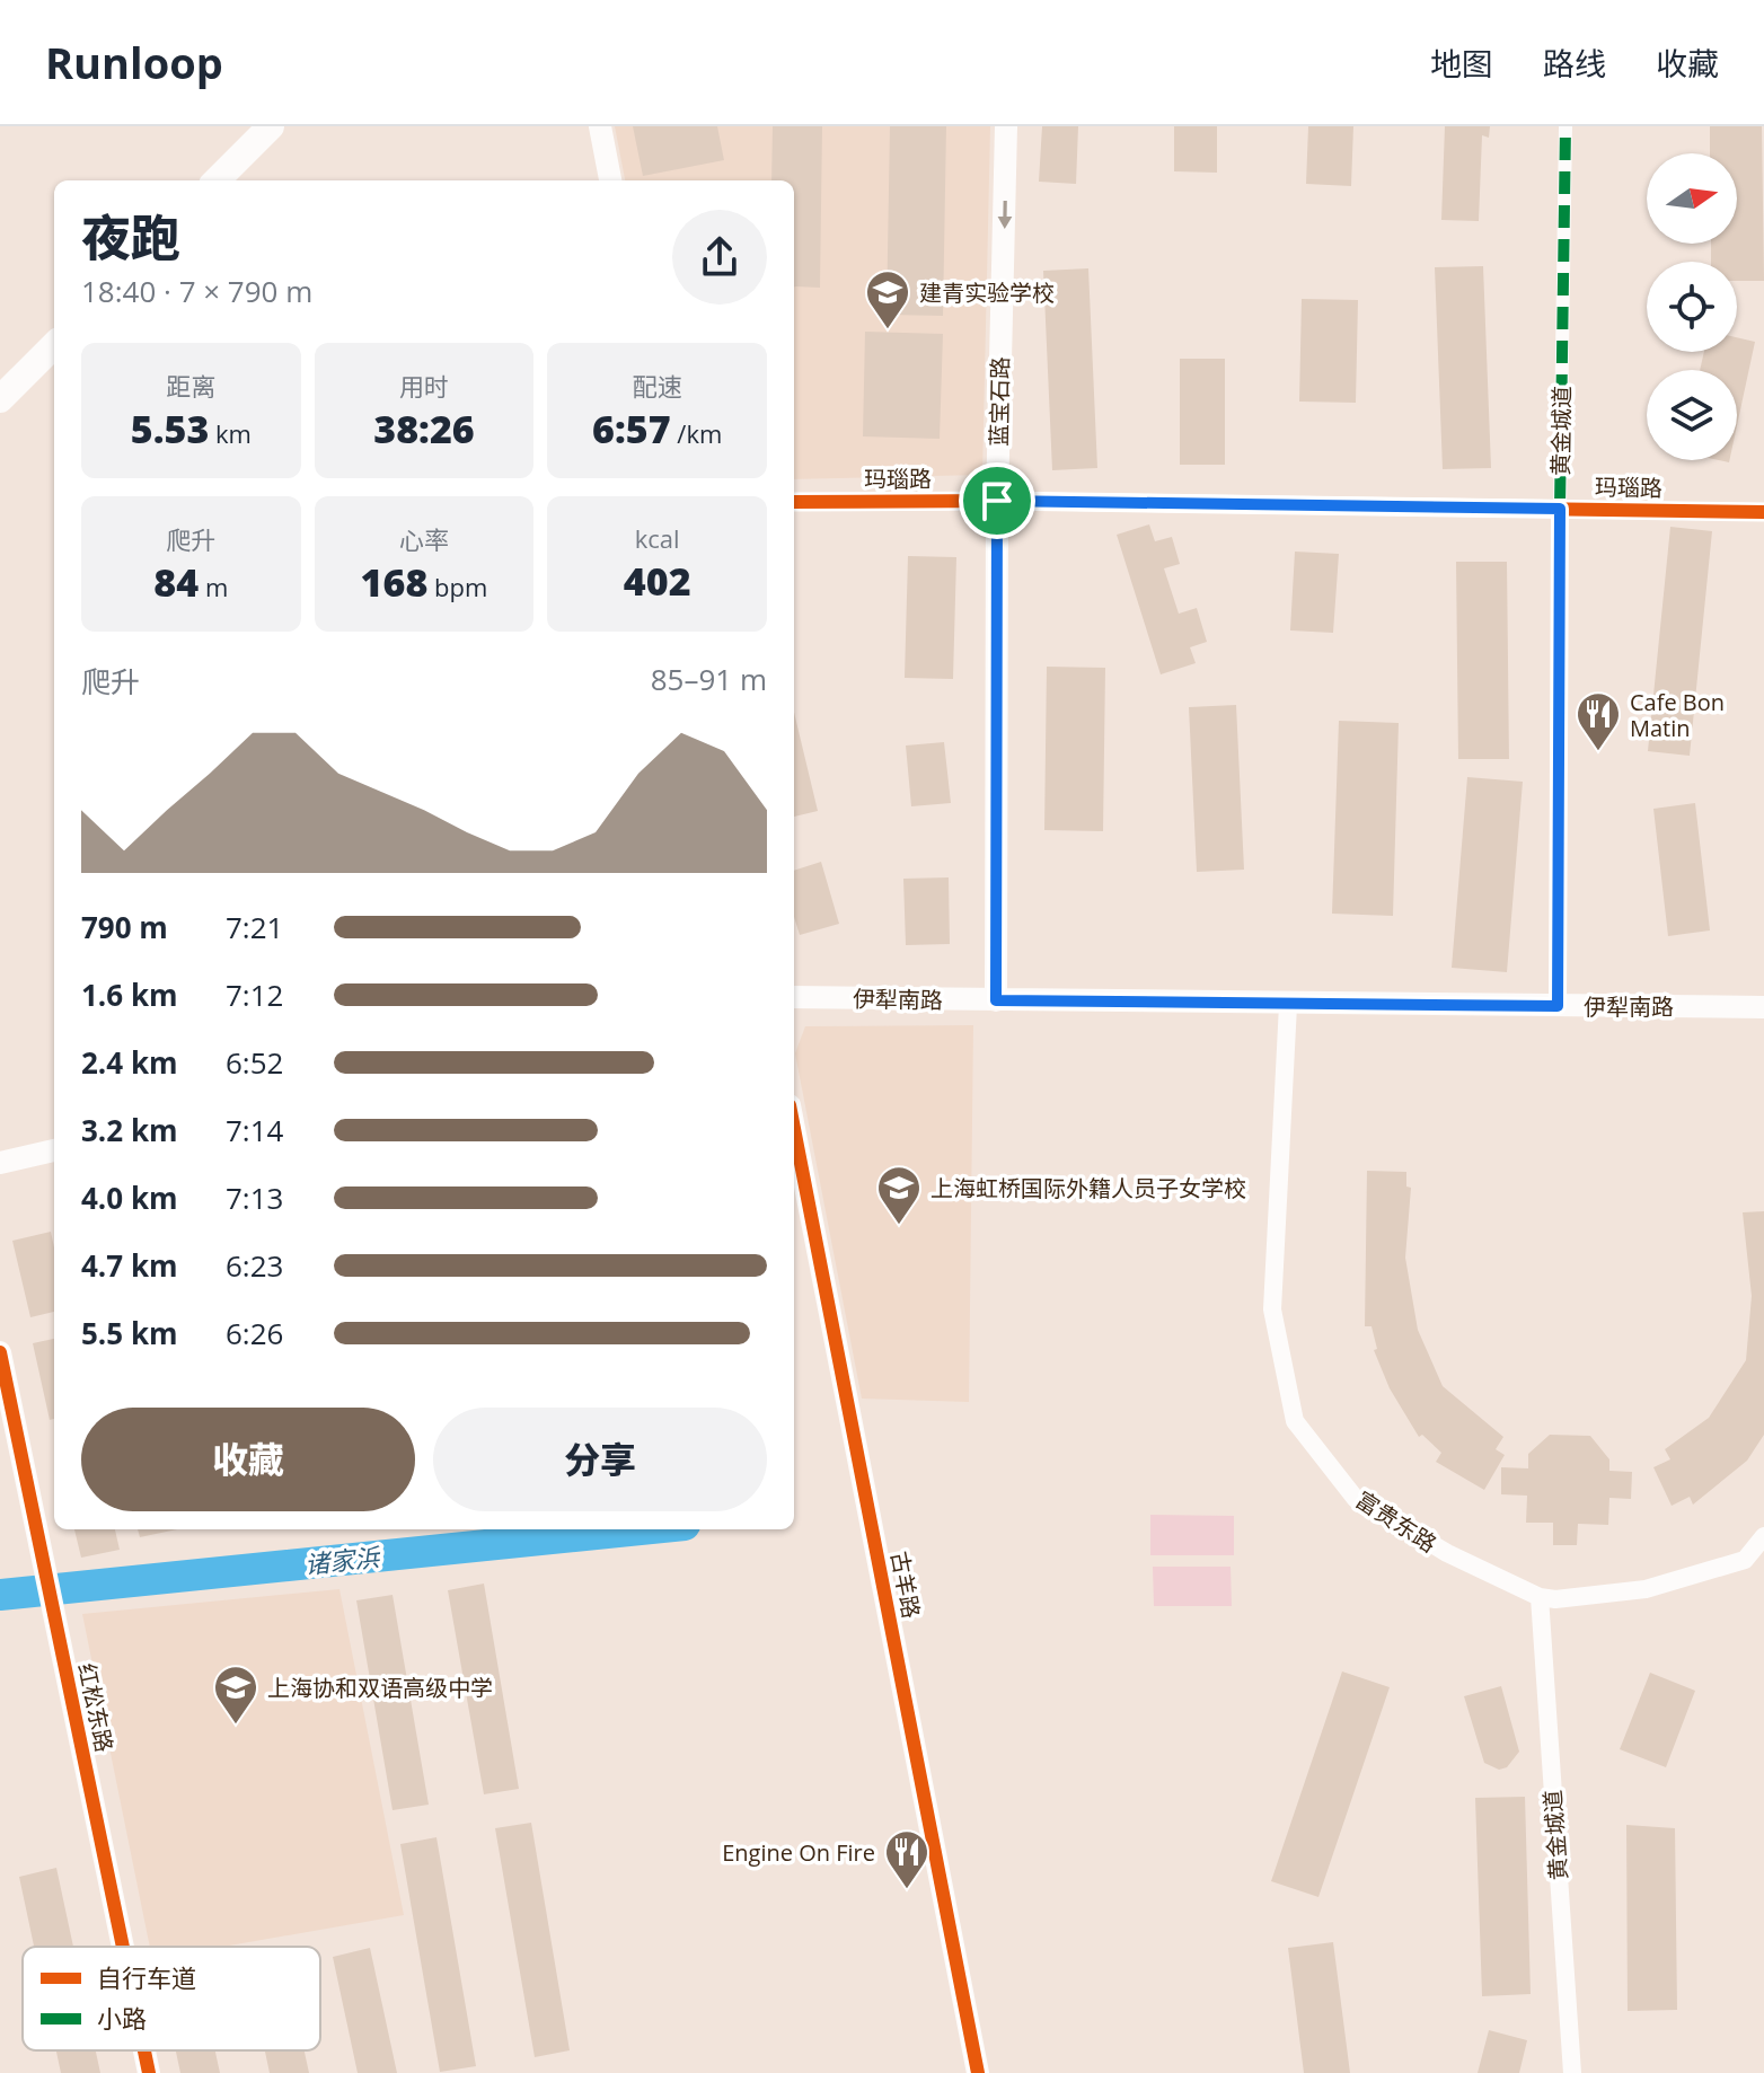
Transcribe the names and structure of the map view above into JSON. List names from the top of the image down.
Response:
{
  "streets": {
    "street": [
      "蓝宝石路",
      "黄金城道",
      "玛瑙路",
      "伊犁南路",
      "富贵东路",
      "古羊路",
      "红松东路"
    ]
  },
  "crossings": [
    ["蓝宝石路", "玛瑙路"],
    ["蓝宝石路", "伊犁南路"],
    ["黄金城道", "玛瑙路"],
    ["黄金城道", "伊犁南路"],
    ["黄金城道", "富贵东路"],
    ["伊犁南路", "富贵东路"]
  ],
  "one_way": ["蓝宝石路"],
  "water": ["诸家浜"],
  "places": {
    "school or university": ["建青实验学校", "上海虹桥国际外籍人员子女学校", "上海协和双语高级中学"],
    "restaurant": ["Cafe Bon Matin", "Engine On Fire"]
  },
  "legend": ["自行车道", "小路"],
  "north": "right",
  "page": {
    "header": "Runloop",
    "nav": ["地图", "路线", "收藏"],
    "heading": ["夜跑", "18:40 · 7 × 790 m"],
    "stats": [
      ["距离", "5.53 km"],
      ["用时", "38:26"],
      ["配速", "6:57 /km"],
      ["爬升", "84 m"],
      ["心率", "168 bpm"],
      ["kcal", "402"]
    ],
    "chart": ["爬升", "85–91 m"],
    "list": [
      {
        "name": "790 m",
        "note": "7:21"
      },
      {
        "name": "1.6 km",
        "note": "7:12"
      },
      {
        "name": "2.4 km",
        "note": "6:52"
      },
      {
        "name": "3.2 km",
        "note": "7:14"
      },
      {
        "name": "4.0 km",
        "note": "7:13"
      },
      {
        "name": "4.7 km",
        "note": "6:23"
      },
      {
        "name": "5.5 km",
        "note": "6:26"
      }
    ],
    "buttons": ["收藏", "分享"]
  }
}
